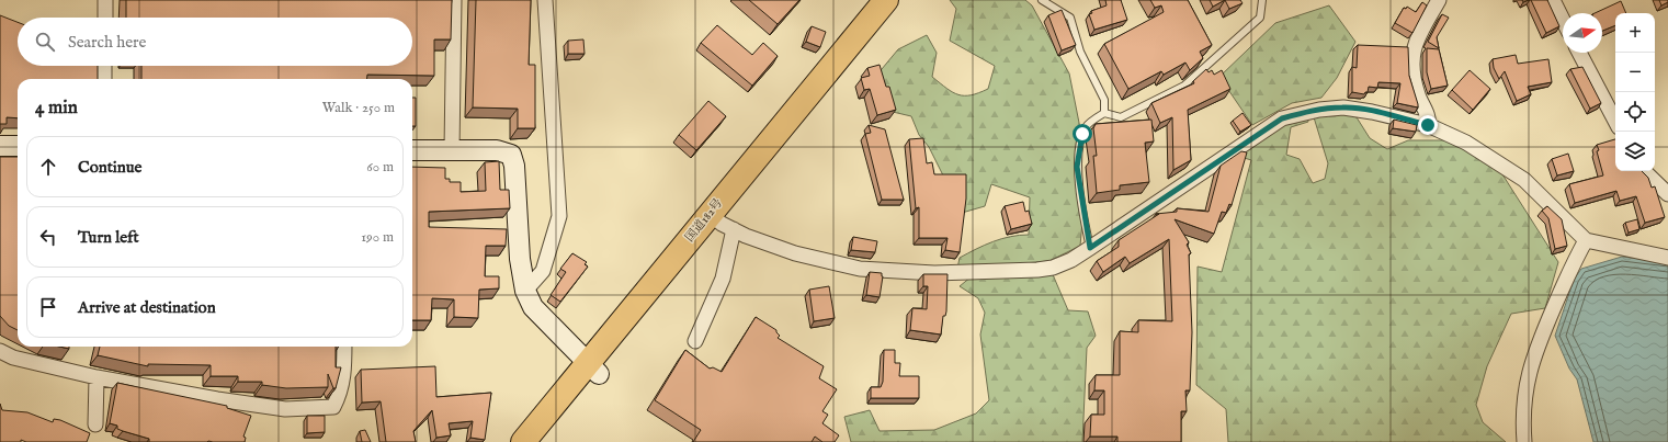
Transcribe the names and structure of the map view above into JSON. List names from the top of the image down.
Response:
{
  "streets": {
    "highway": ["国道182号"]
  },
  "north": "right",
  "page": {
    "map_buttons": ["+", "−"],
    "search": "Search here",
    "heading": ["4 min", "Walk · 250 m"],
    "list": [
      ["Continue", "60 m"],
      ["Turn left", "190 m"],
      "Arrive at destination"
    ]
  }
}
